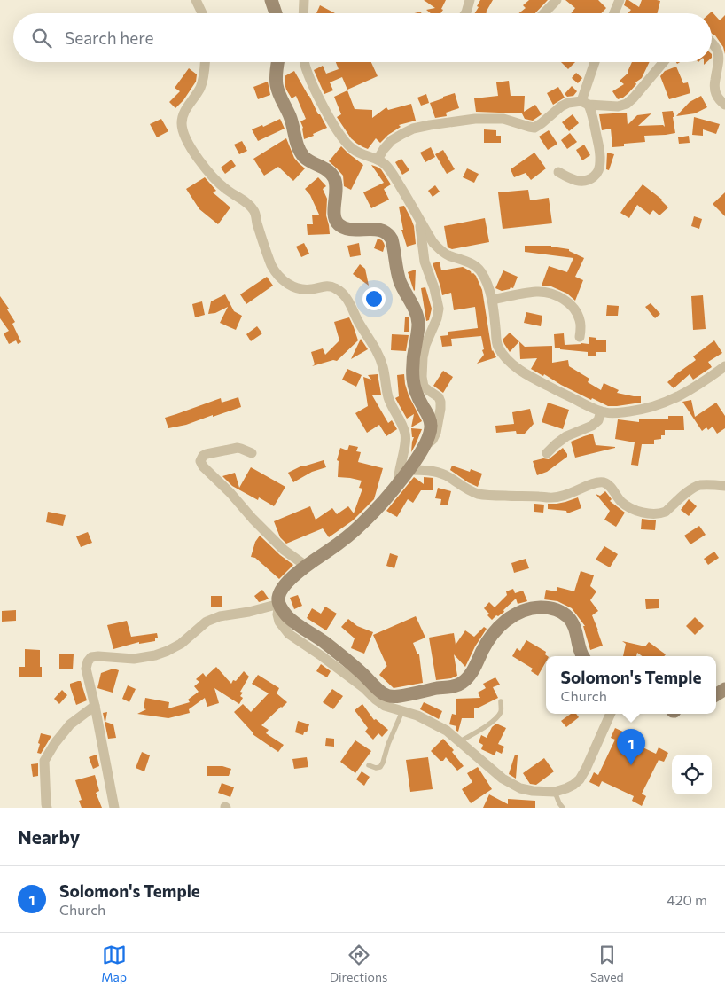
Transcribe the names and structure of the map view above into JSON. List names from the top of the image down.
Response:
{
  "page": {
    "search": "Search here",
    "popup": ["Solomon's Temple", "Church"],
    "pins": "1",
    "heading": "Nearby",
    "list": [
      {
        "mark": "1",
        "name": "Solomon's Temple",
        "note": "Church",
        "value": "420 m"
      }
    ],
    "nav": ["Map", "Directions", "Saved"]
  }
}
